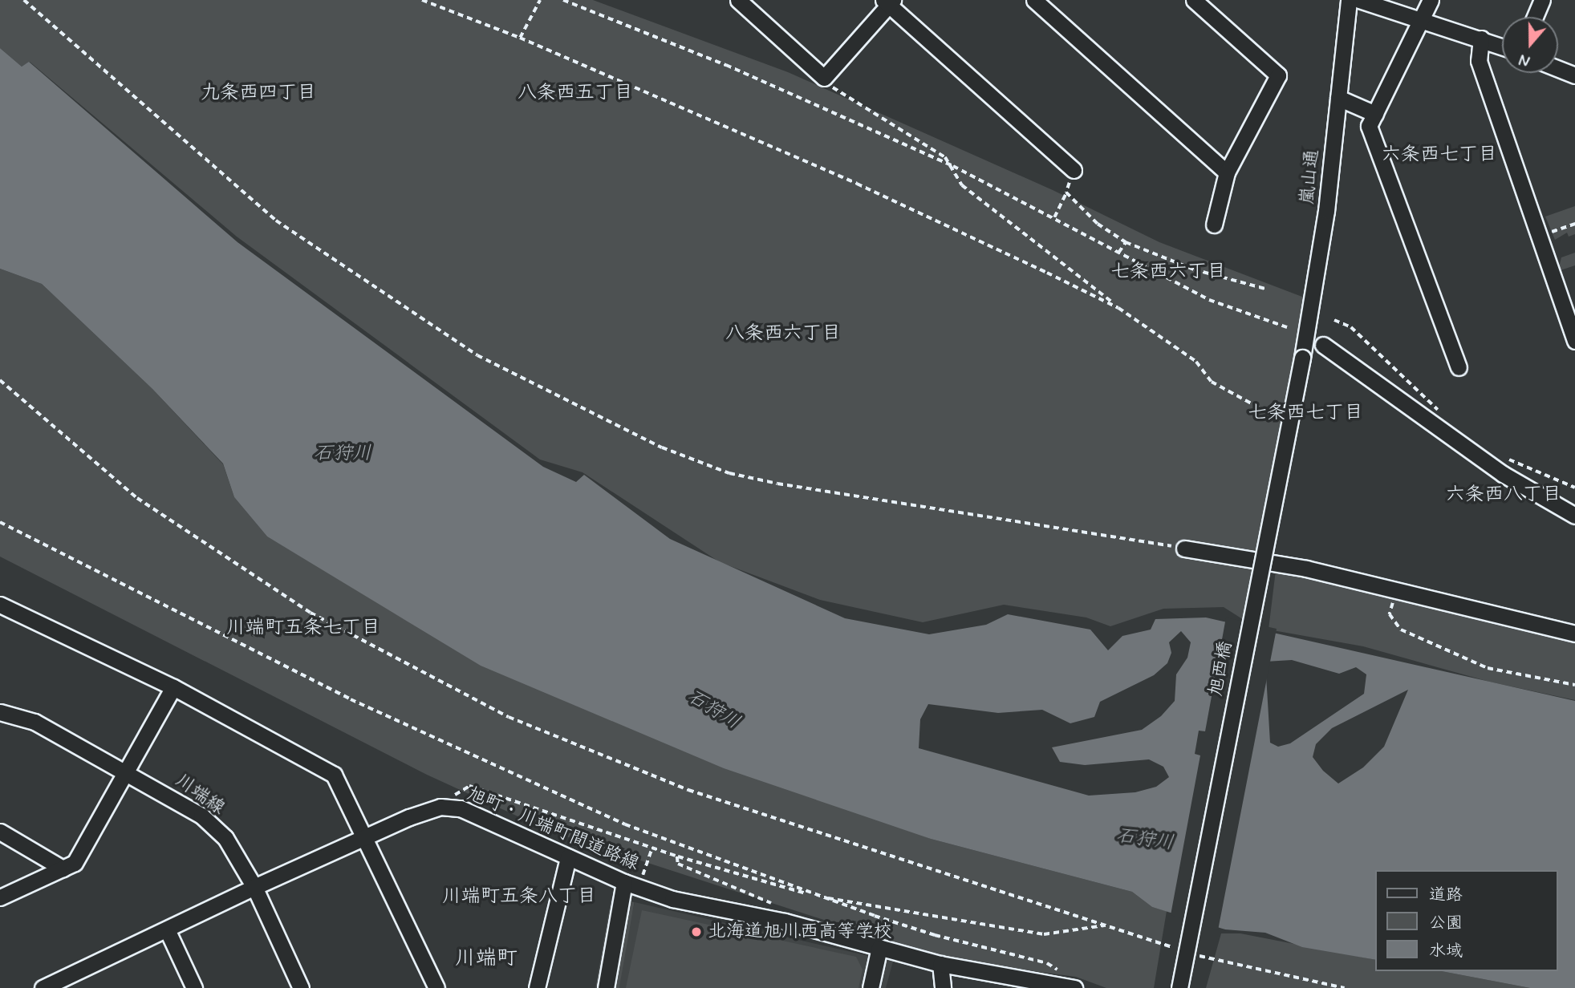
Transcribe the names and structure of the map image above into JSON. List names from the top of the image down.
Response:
{
  "streets": {
    "street": [
      "嵐山通",
      "旭西橋",
      "川端線",
      "旭町・川端町間道路線"
    ]
  },
  "crossings": [
    ["嵐山通", "旭西橋"],
    ["川端線", "旭町・川端町間道路線"]
  ],
  "districts": [
    "九条西四丁目",
    "八条西五丁目",
    "六条西七丁目",
    "七条西六丁目",
    "八条西六丁目",
    "七条西七丁目",
    "六条西八丁目",
    "川端町五条七丁目",
    "川端町五条八丁目",
    "川端町"
  ],
  "water": ["石狩川"],
  "places": ["北海道旭川西高等学校"],
  "legend": ["道路", "公園", "水域"],
  "north": "bottom"
}
